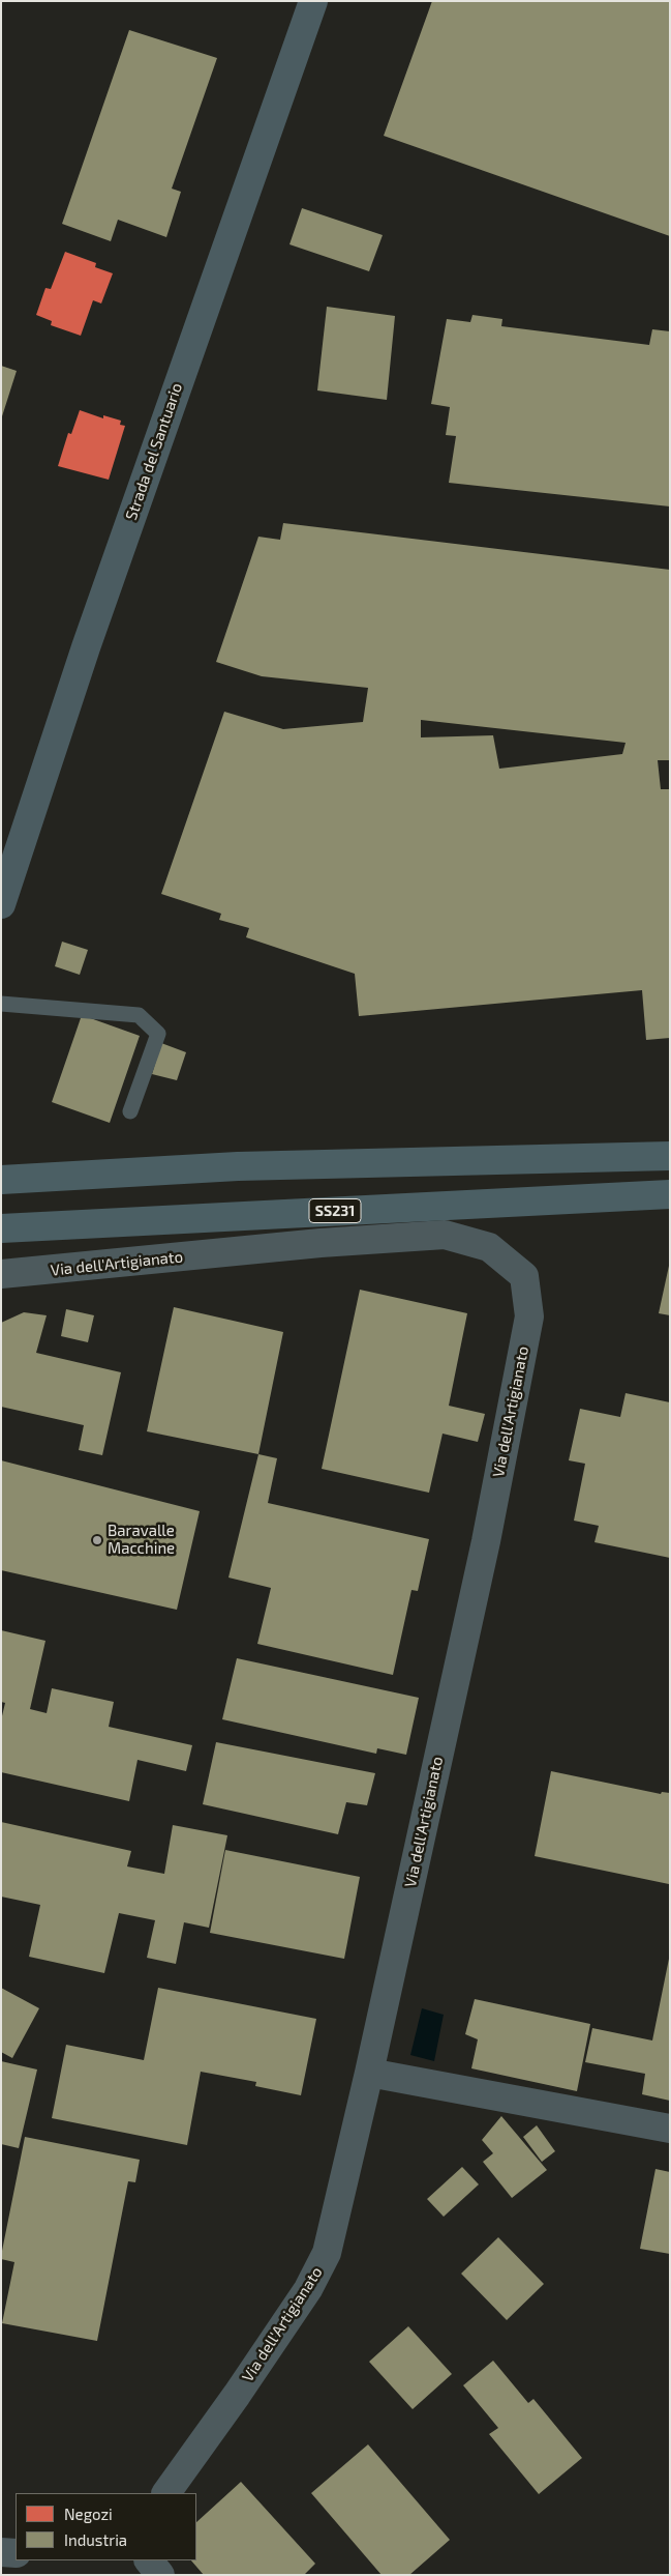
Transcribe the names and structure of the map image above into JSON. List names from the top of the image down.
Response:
{
  "streets": {
    "highway": ["SS231"],
    "street": ["Strada del Santuario", "Via dell'Artigianato"]
  },
  "places": ["Baravalle Macchine"],
  "legend": ["Negozi", "Industria"]
}
